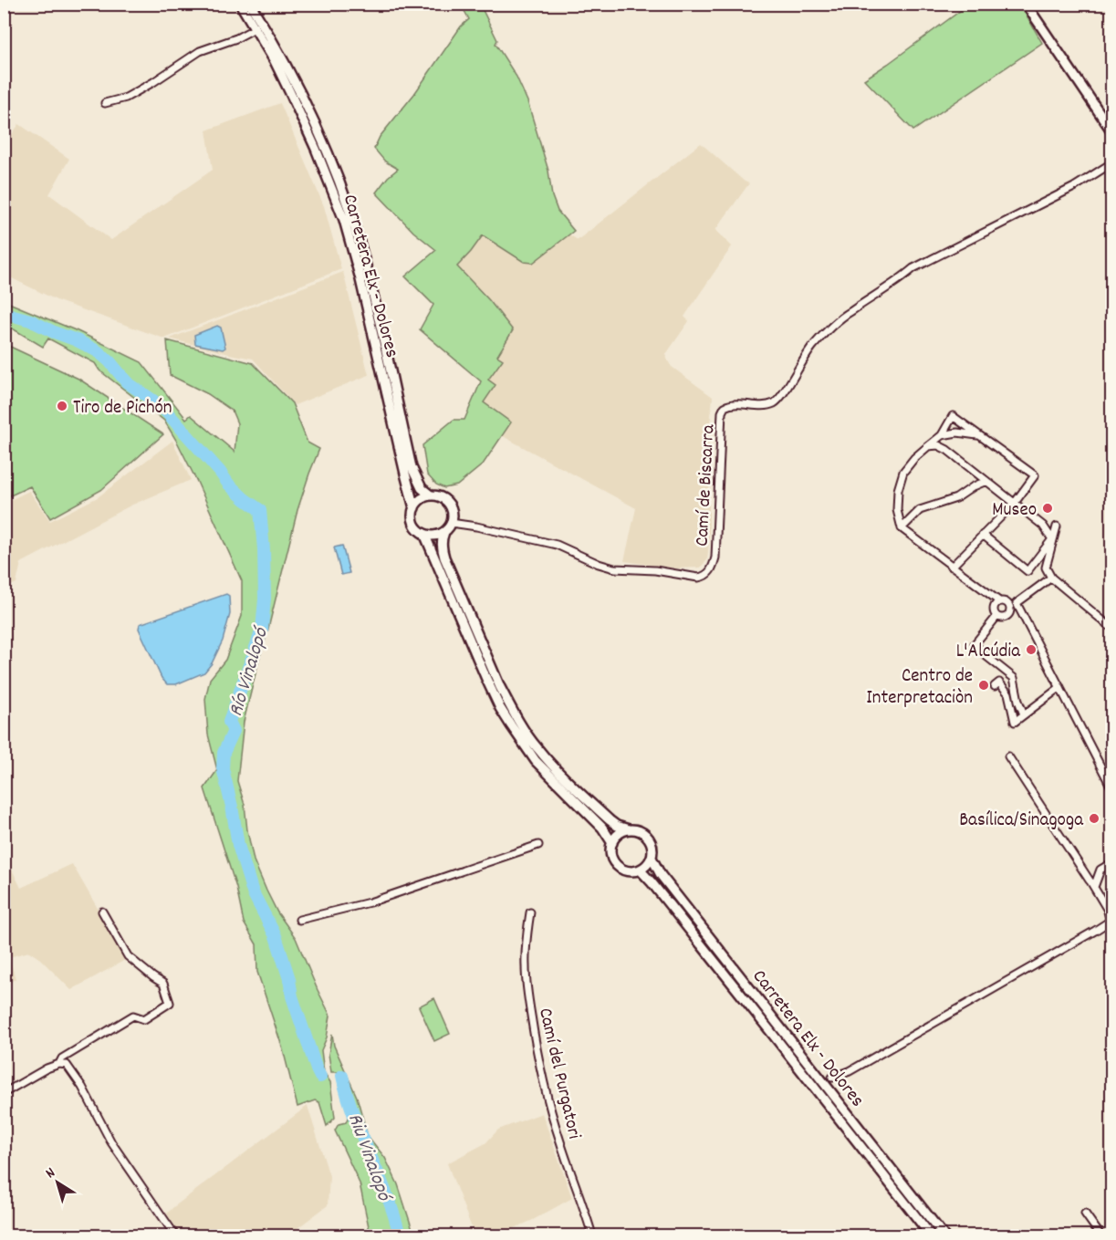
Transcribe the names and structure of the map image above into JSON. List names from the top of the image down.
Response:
{
  "streets": {
    "main road": ["Carretera Elx - Dolores"],
    "street": ["Camí de Biscarra", "Camí del Purgatori"]
  },
  "crossings": [
    ["Carretera Elx - Dolores", "Camí de Biscarra"]
  ],
  "water": ["Río Vinalopó", "Riu Vinalopó"],
  "places": [
    "Tiro de Pichón",
    "Museo",
    "L'Alcúdia",
    "Centro de Interpretaciòn",
    "Basílica/Sinagoga"
  ],
  "north": "top left"
}
